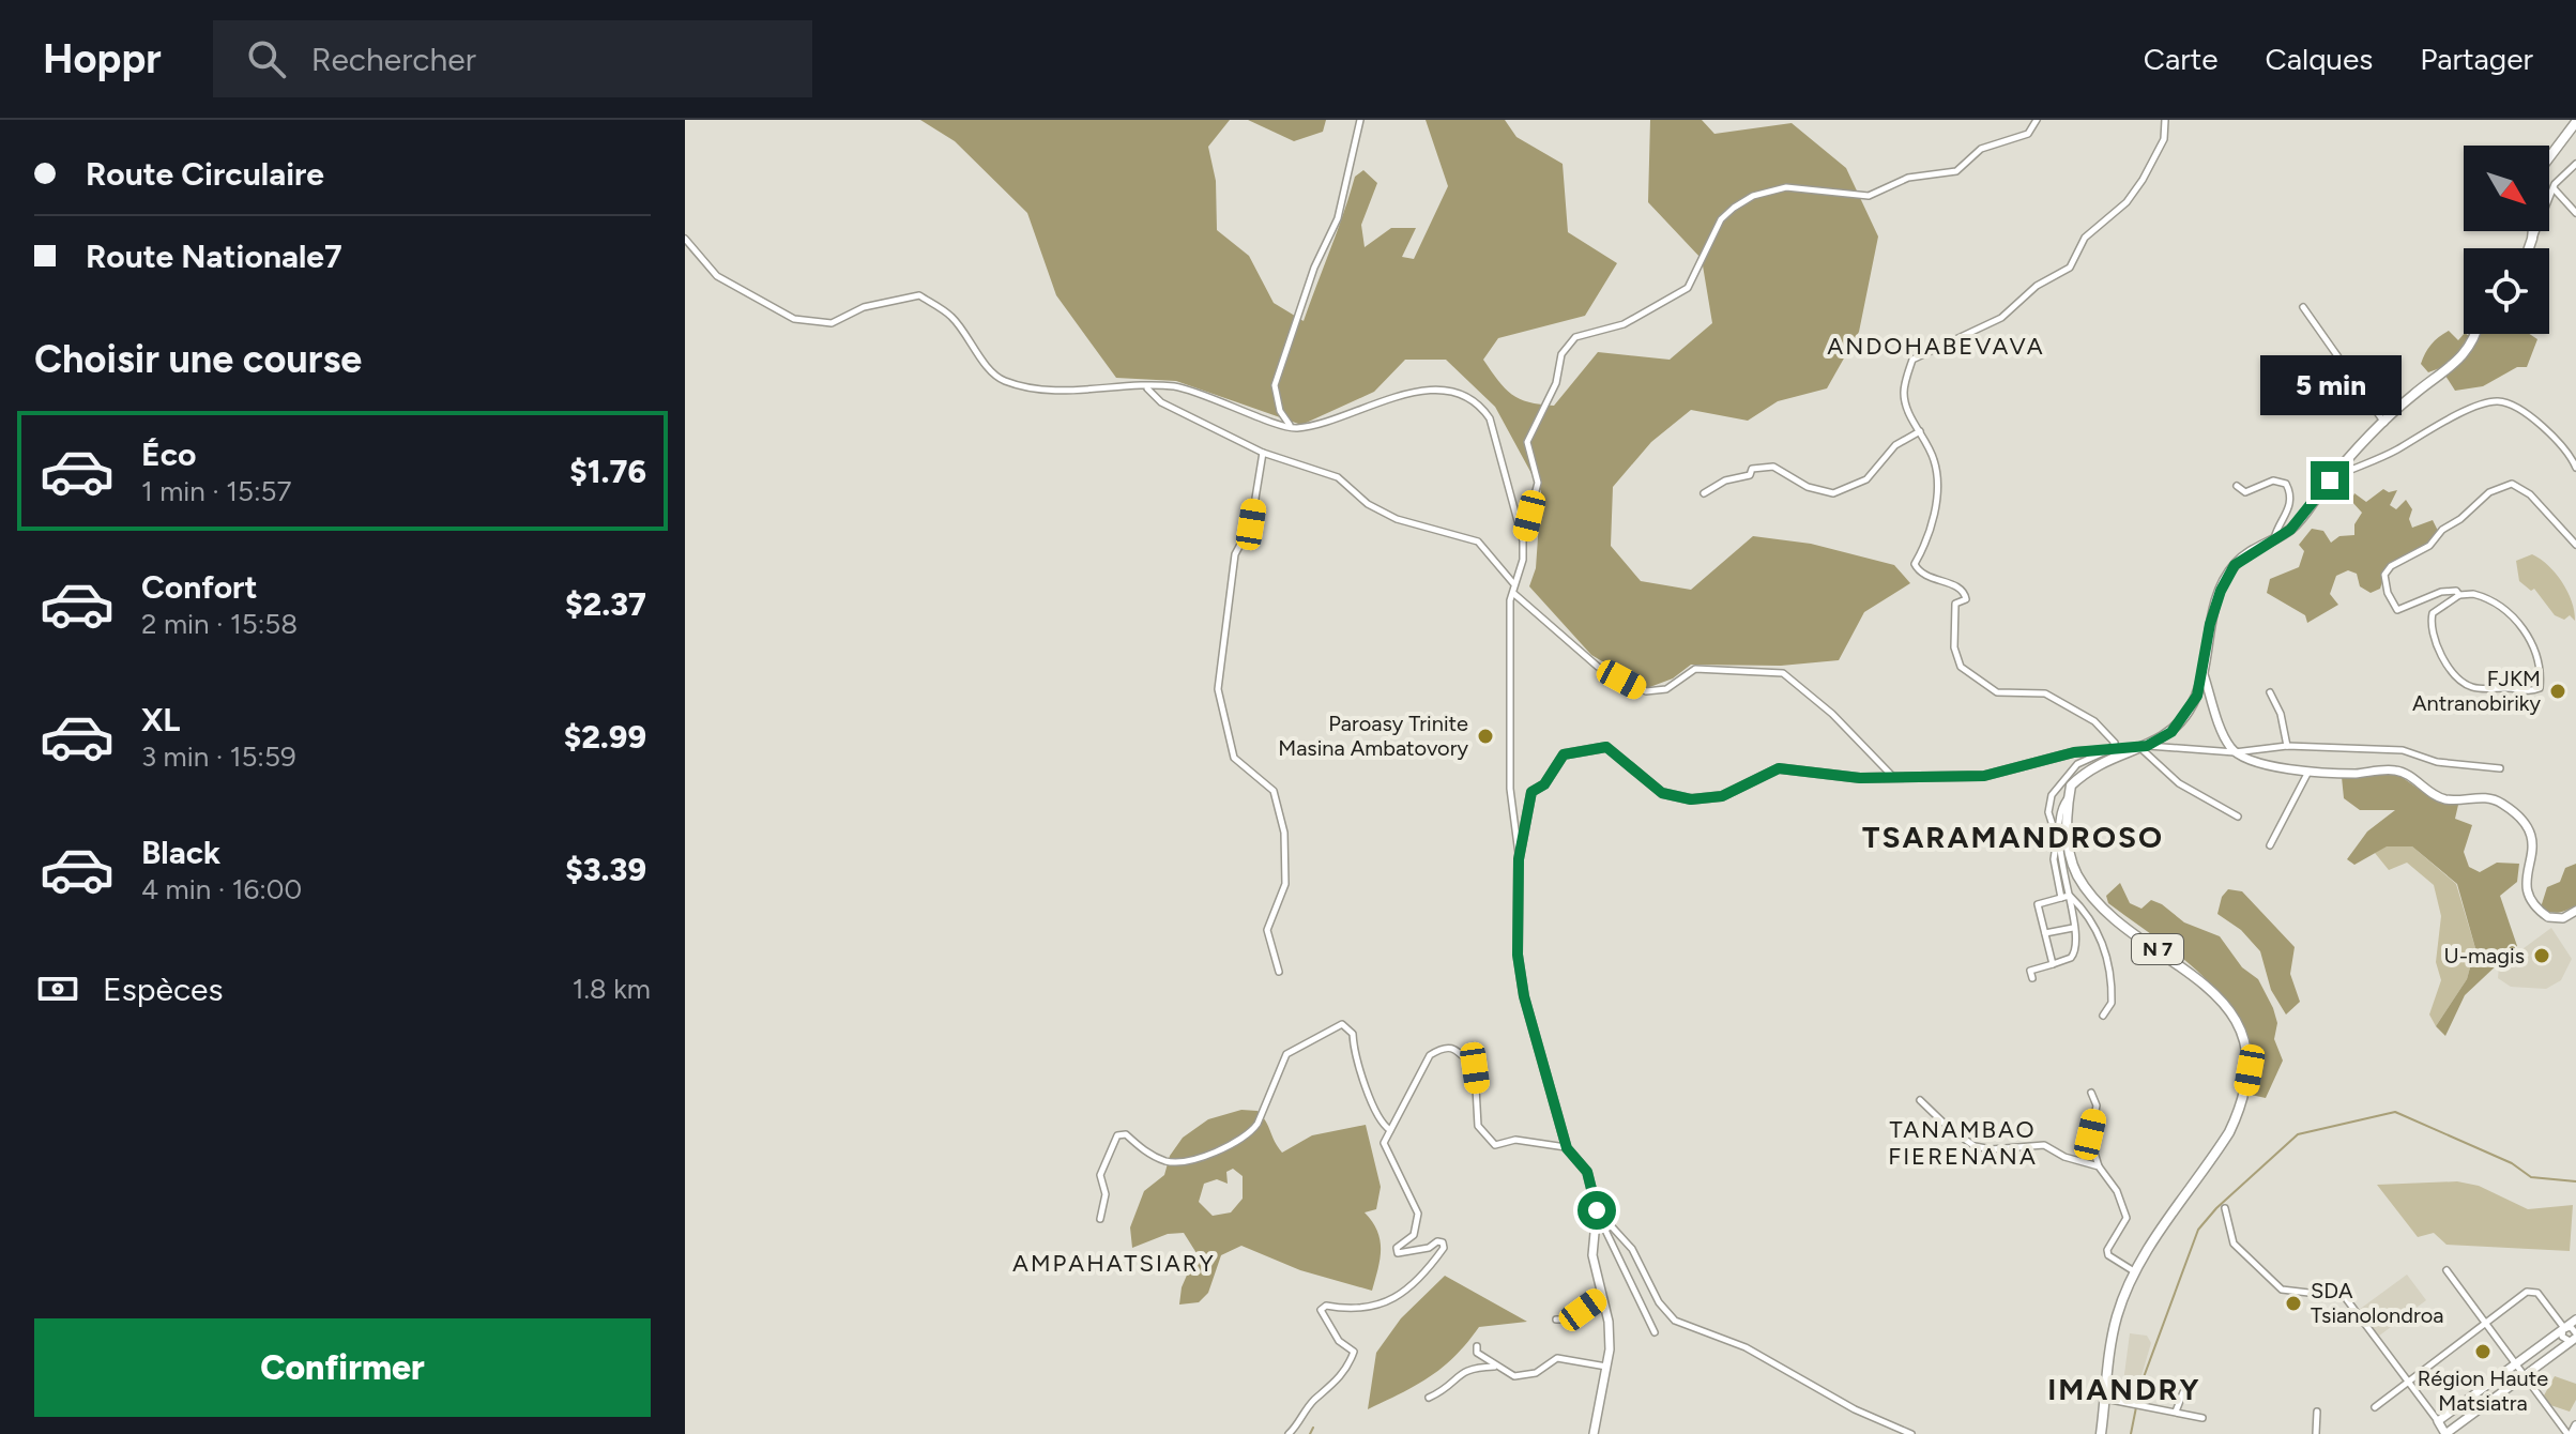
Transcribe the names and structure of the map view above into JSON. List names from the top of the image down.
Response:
{
  "streets": {
    "main road": ["N 7"]
  },
  "districts": [
    "ANDOHABEVAVA",
    "TSARAMANDROSO",
    "TANAMBAO FIERENANA",
    "AMPAHATSIARY",
    "IMANDRY"
  ],
  "places": [
    "FJKM Antranobiriky",
    "Paroasy Trinite Masina Ambatovory",
    "U-magis",
    "SDA Tsianolondroa",
    "Région Haute Matsiatra"
  ],
  "north": "bottom right",
  "page": {
    "header": "Hoppr",
    "search": "Rechercher",
    "nav": ["Carte", "Calques", "Partager"],
    "banner": ["Route Circulaire", "Route Nationale7"],
    "heading": "Choisir une course",
    "bubble": "5 min",
    "list": [
      {
        "name": "Éco",
        "note": "1 min · 15:57",
        "value": "$1.76"
      },
      {
        "name": "Confort",
        "note": "2 min · 15:58",
        "value": "$2.37"
      },
      {
        "name": "XL",
        "note": "3 min · 15:59",
        "value": "$2.99"
      },
      {
        "name": "Black",
        "note": "4 min · 16:00",
        "value": "$3.39"
      }
    ],
    "pay": ["Espèces", "1.8 km"],
    "buttons": "Confirmer"
  }
}
